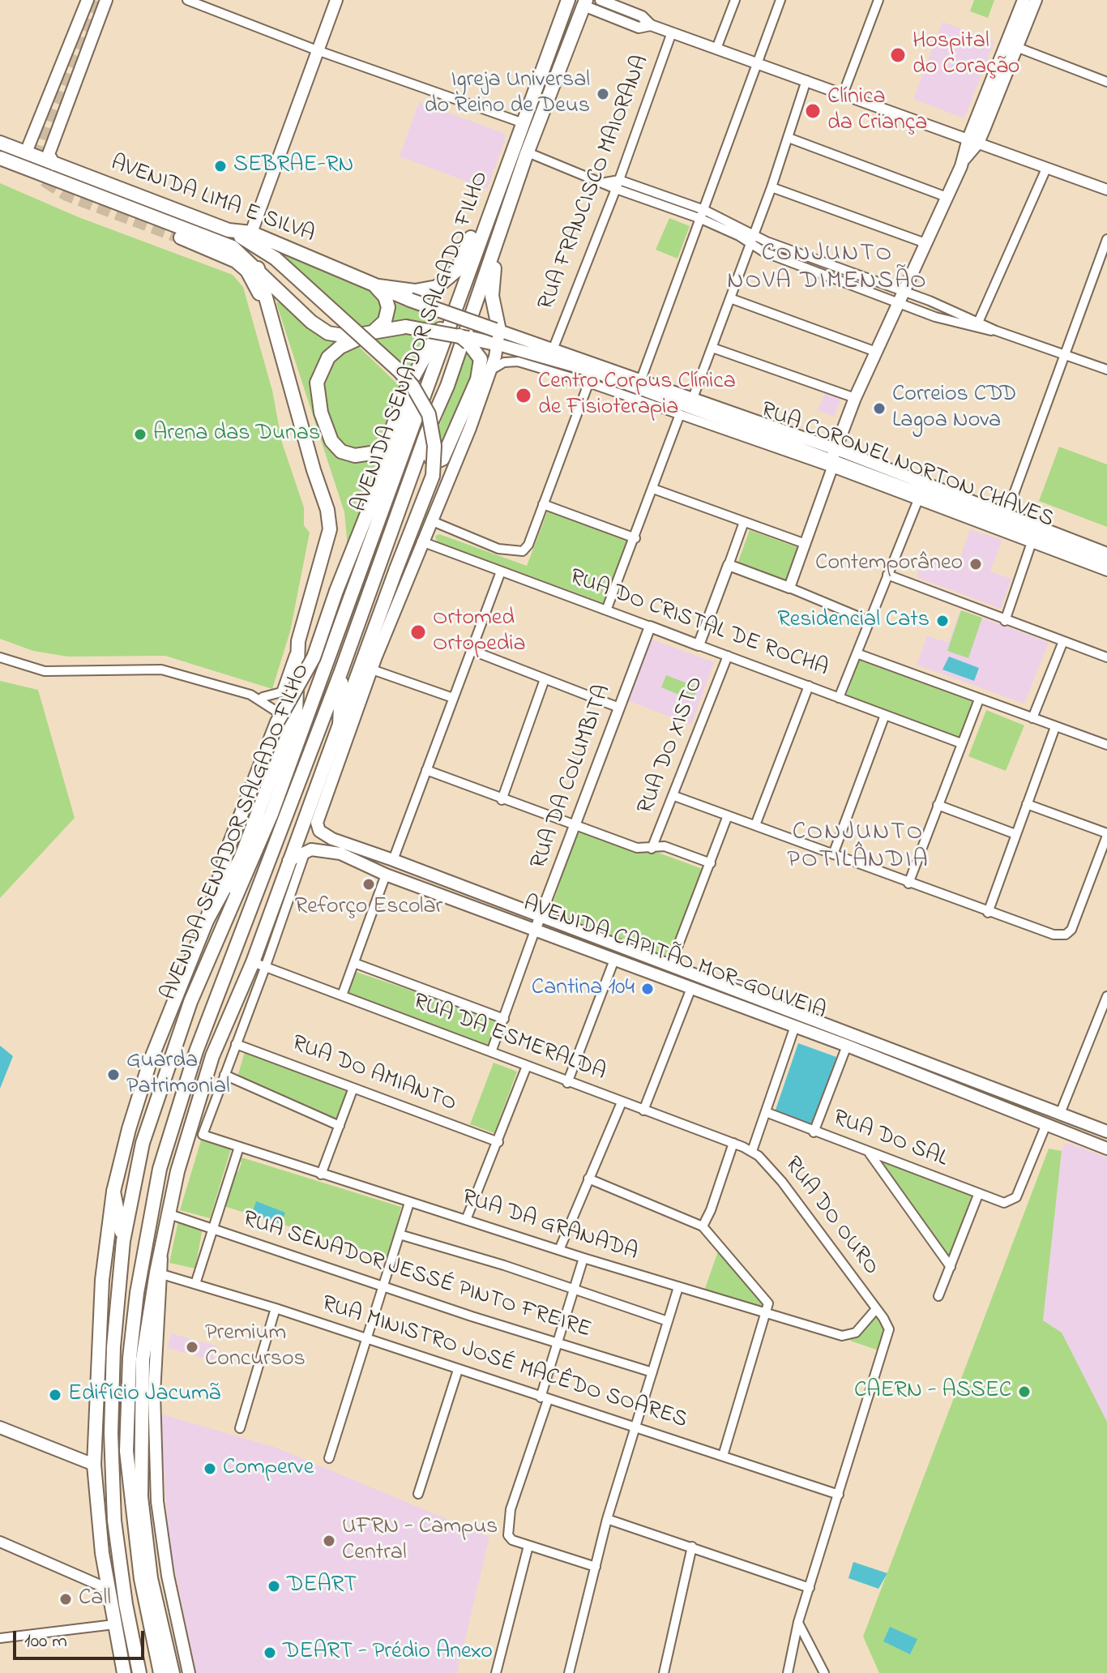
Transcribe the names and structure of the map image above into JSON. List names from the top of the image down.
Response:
{
  "streets": {
    "main road": [
      "AVENIDA LIMA E SILVA",
      "AVENIDA SENADOR SALGADO FILHO",
      "RUA CORONEL NORTON CHAVES",
      "AVENIDA CAPITÃO MOR-GOUVEIA"
    ],
    "street": [
      "RUA FRANCISCO MAIORANA",
      "RUA DO CRISTAL DE ROCHA",
      "RUA DO XISTO",
      "RUA DA COLUMBITA",
      "RUA DA ESMERALDA",
      "RUA DO AMIANTO",
      "RUA DO SAL",
      "RUA DO OURO",
      "RUA DA GRANADA",
      "RUA SENADOR JESSÉ PINTO FREIRE",
      "RUA MINISTRO JOSÉ MACÊDO SOARES"
    ]
  },
  "crossings": [
    ["RUA FRANCISCO MAIORANA", "RUA CORONEL NORTON CHAVES"],
    ["AVENIDA LIMA E SILVA", "RUA CORONEL NORTON CHAVES"],
    ["RUA DO CRISTAL DE ROCHA", "RUA DO XISTO"],
    ["RUA DO CRISTAL DE ROCHA", "RUA DA COLUMBITA"],
    ["RUA DA COLUMBITA", "AVENIDA CAPITÃO MOR-GOUVEIA"],
    ["RUA DA COLUMBITA", "RUA DA ESMERALDA"],
    ["AVENIDA CAPITÃO MOR-GOUVEIA", "RUA DO SAL"],
    ["RUA DA ESMERALDA", "RUA DO OURO"],
    ["RUA DO OURO", "RUA DA GRANADA"],
    ["RUA DO OURO", "RUA MINISTRO JOSÉ MACÊDO SOARES"]
  ],
  "districts": ["CONJUNTO NOVA DIMENSÃO", "CONJUNTO POTILÂNDIA"],
  "places": [
    "Hospital do Coração",
    "Igreja Universal do Reino de Deus",
    "Clínica da Criança",
    "SEBRAE-RN",
    "Centro Corpus Clínica de Fisioterapia",
    "Correios CDD Lagoa Nova",
    "Arena das Dunas",
    "Contemporâneo",
    "Residencial Cats",
    "Ortomed Ortopedia",
    "Reforço Escolar",
    "Cantina 104",
    "Guarda Patrimonial",
    "Premium Concursos",
    "CAERN - ASSEC",
    "Edifício Jacumã",
    "Comperve",
    "UFRN - Campus Central",
    "DEART",
    "Call",
    "DEART - Prédio Anexo"
  ],
  "scale_bar": "100 m"
}
